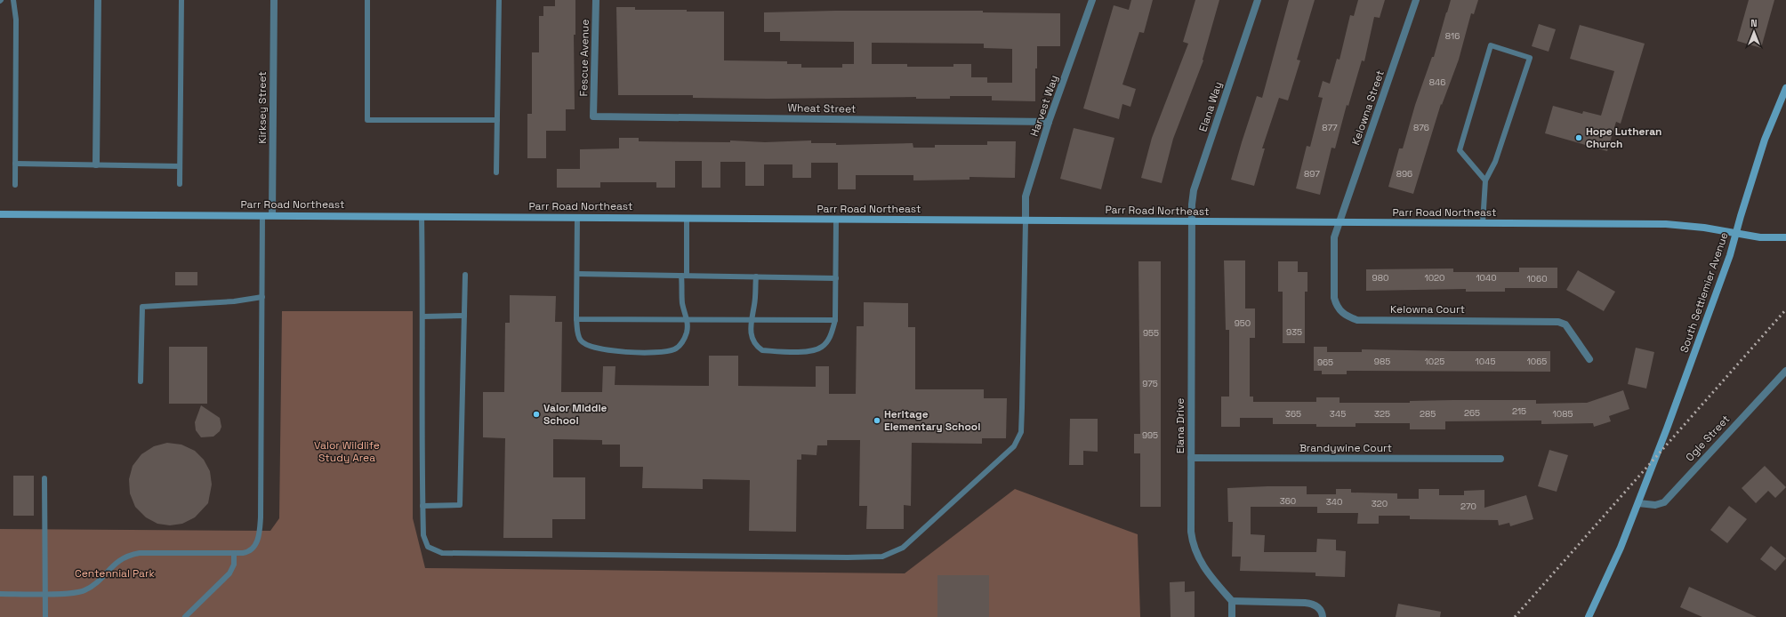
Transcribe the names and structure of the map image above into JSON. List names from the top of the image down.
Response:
{
  "streets": {
    "main road": ["Parr Road Northeast", "South Settlemier Avenue"],
    "street": [
      "Fescue Avenue",
      "Harvest Way",
      "Elana Way",
      "Kirksey Street",
      "Kelowna Street",
      "Wheat Street",
      "Kelowna Court",
      "Elana Drive",
      "Ogle Street",
      "Brandywine Court"
    ]
  },
  "crossings": [
    ["Fescue Avenue", "Wheat Street"],
    ["Harvest Way", "Wheat Street"],
    ["Harvest Way", "Parr Road Northeast"],
    ["Elana Way", "Parr Road Northeast"],
    ["Elana Way", "Elana Drive"],
    ["Kirksey Street", "Parr Road Northeast"],
    ["Kelowna Street", "Parr Road Northeast"],
    ["Kelowna Street", "Kelowna Court"],
    ["Parr Road Northeast", "South Settlemier Avenue"],
    ["Parr Road Northeast", "Kelowna Court"],
    ["Parr Road Northeast", "Elana Drive"],
    ["South Settlemier Avenue", "Ogle Street"],
    ["Elana Drive", "Brandywine Court"]
  ],
  "parks": ["Valor Wildlife Study Area", "Centennial Park"],
  "places": ["Hope Lutheran Church", "Valor Middle School", "Heritage Elementary School"],
  "house_numbers": [
    "816",
    "846",
    "877",
    "876",
    "897",
    "896",
    "980",
    "1020",
    "1040",
    "1060",
    "950",
    "935",
    "955",
    "985",
    "1025",
    "1045",
    "1065",
    "965",
    "975",
    "215",
    "265",
    "365",
    "345",
    "325",
    "285",
    "1085",
    "995",
    "360",
    "340",
    "320",
    "270"
  ],
  "north": "top"
}
